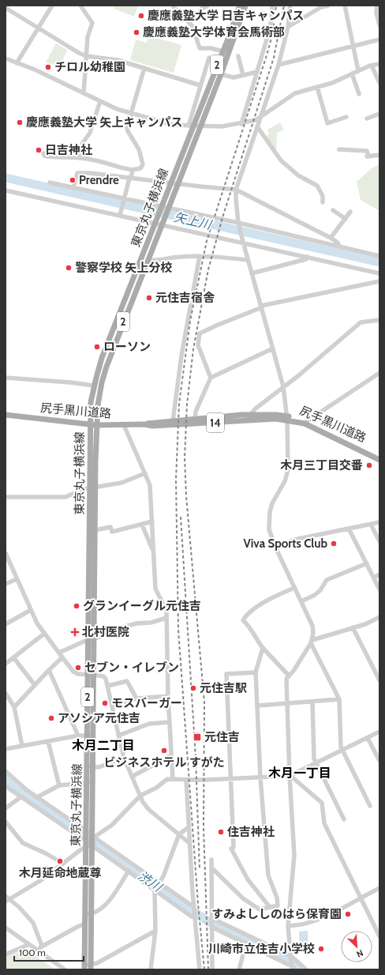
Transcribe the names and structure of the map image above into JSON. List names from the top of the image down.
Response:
{
  "streets": {
    "main road": [
      "2",
      "東京丸子横浜線",
      "尻手黒川道路",
      "14"
    ]
  },
  "crossings": [
    ["東京丸子横浜線", "尻手黒川道路"]
  ],
  "districts": ["木月二丁目", "木月一丁目"],
  "water": ["矢上川", "渋川"],
  "places": {
    "other": [
      "慶應義塾大学 日吉キャンパス",
      "慶應義塾大学体育会馬術部",
      "チロル幼稚園",
      "慶應義塾大学 矢上キャンパス",
      "日吉神社",
      "Prendre",
      "警察学校 矢上分校",
      "元住吉宿舎",
      "ローソン",
      "木月三丁目交番",
      "Viva Sports Club",
      "グランイーグル元住吉",
      "セブン・イレブン",
      "元住吉駅",
      "モスバーガー",
      "アソシア元住吉",
      "ビジネスホテル すがた",
      "住吉神社",
      "木月延命地蔵尊",
      "すみよししのはら保育園",
      "川崎市立住吉小学校"
    ],
    "health": ["北村医院"],
    "transit": ["元住吉"]
  },
  "scale_bar": "100 m",
  "north": "bottom right"
}
